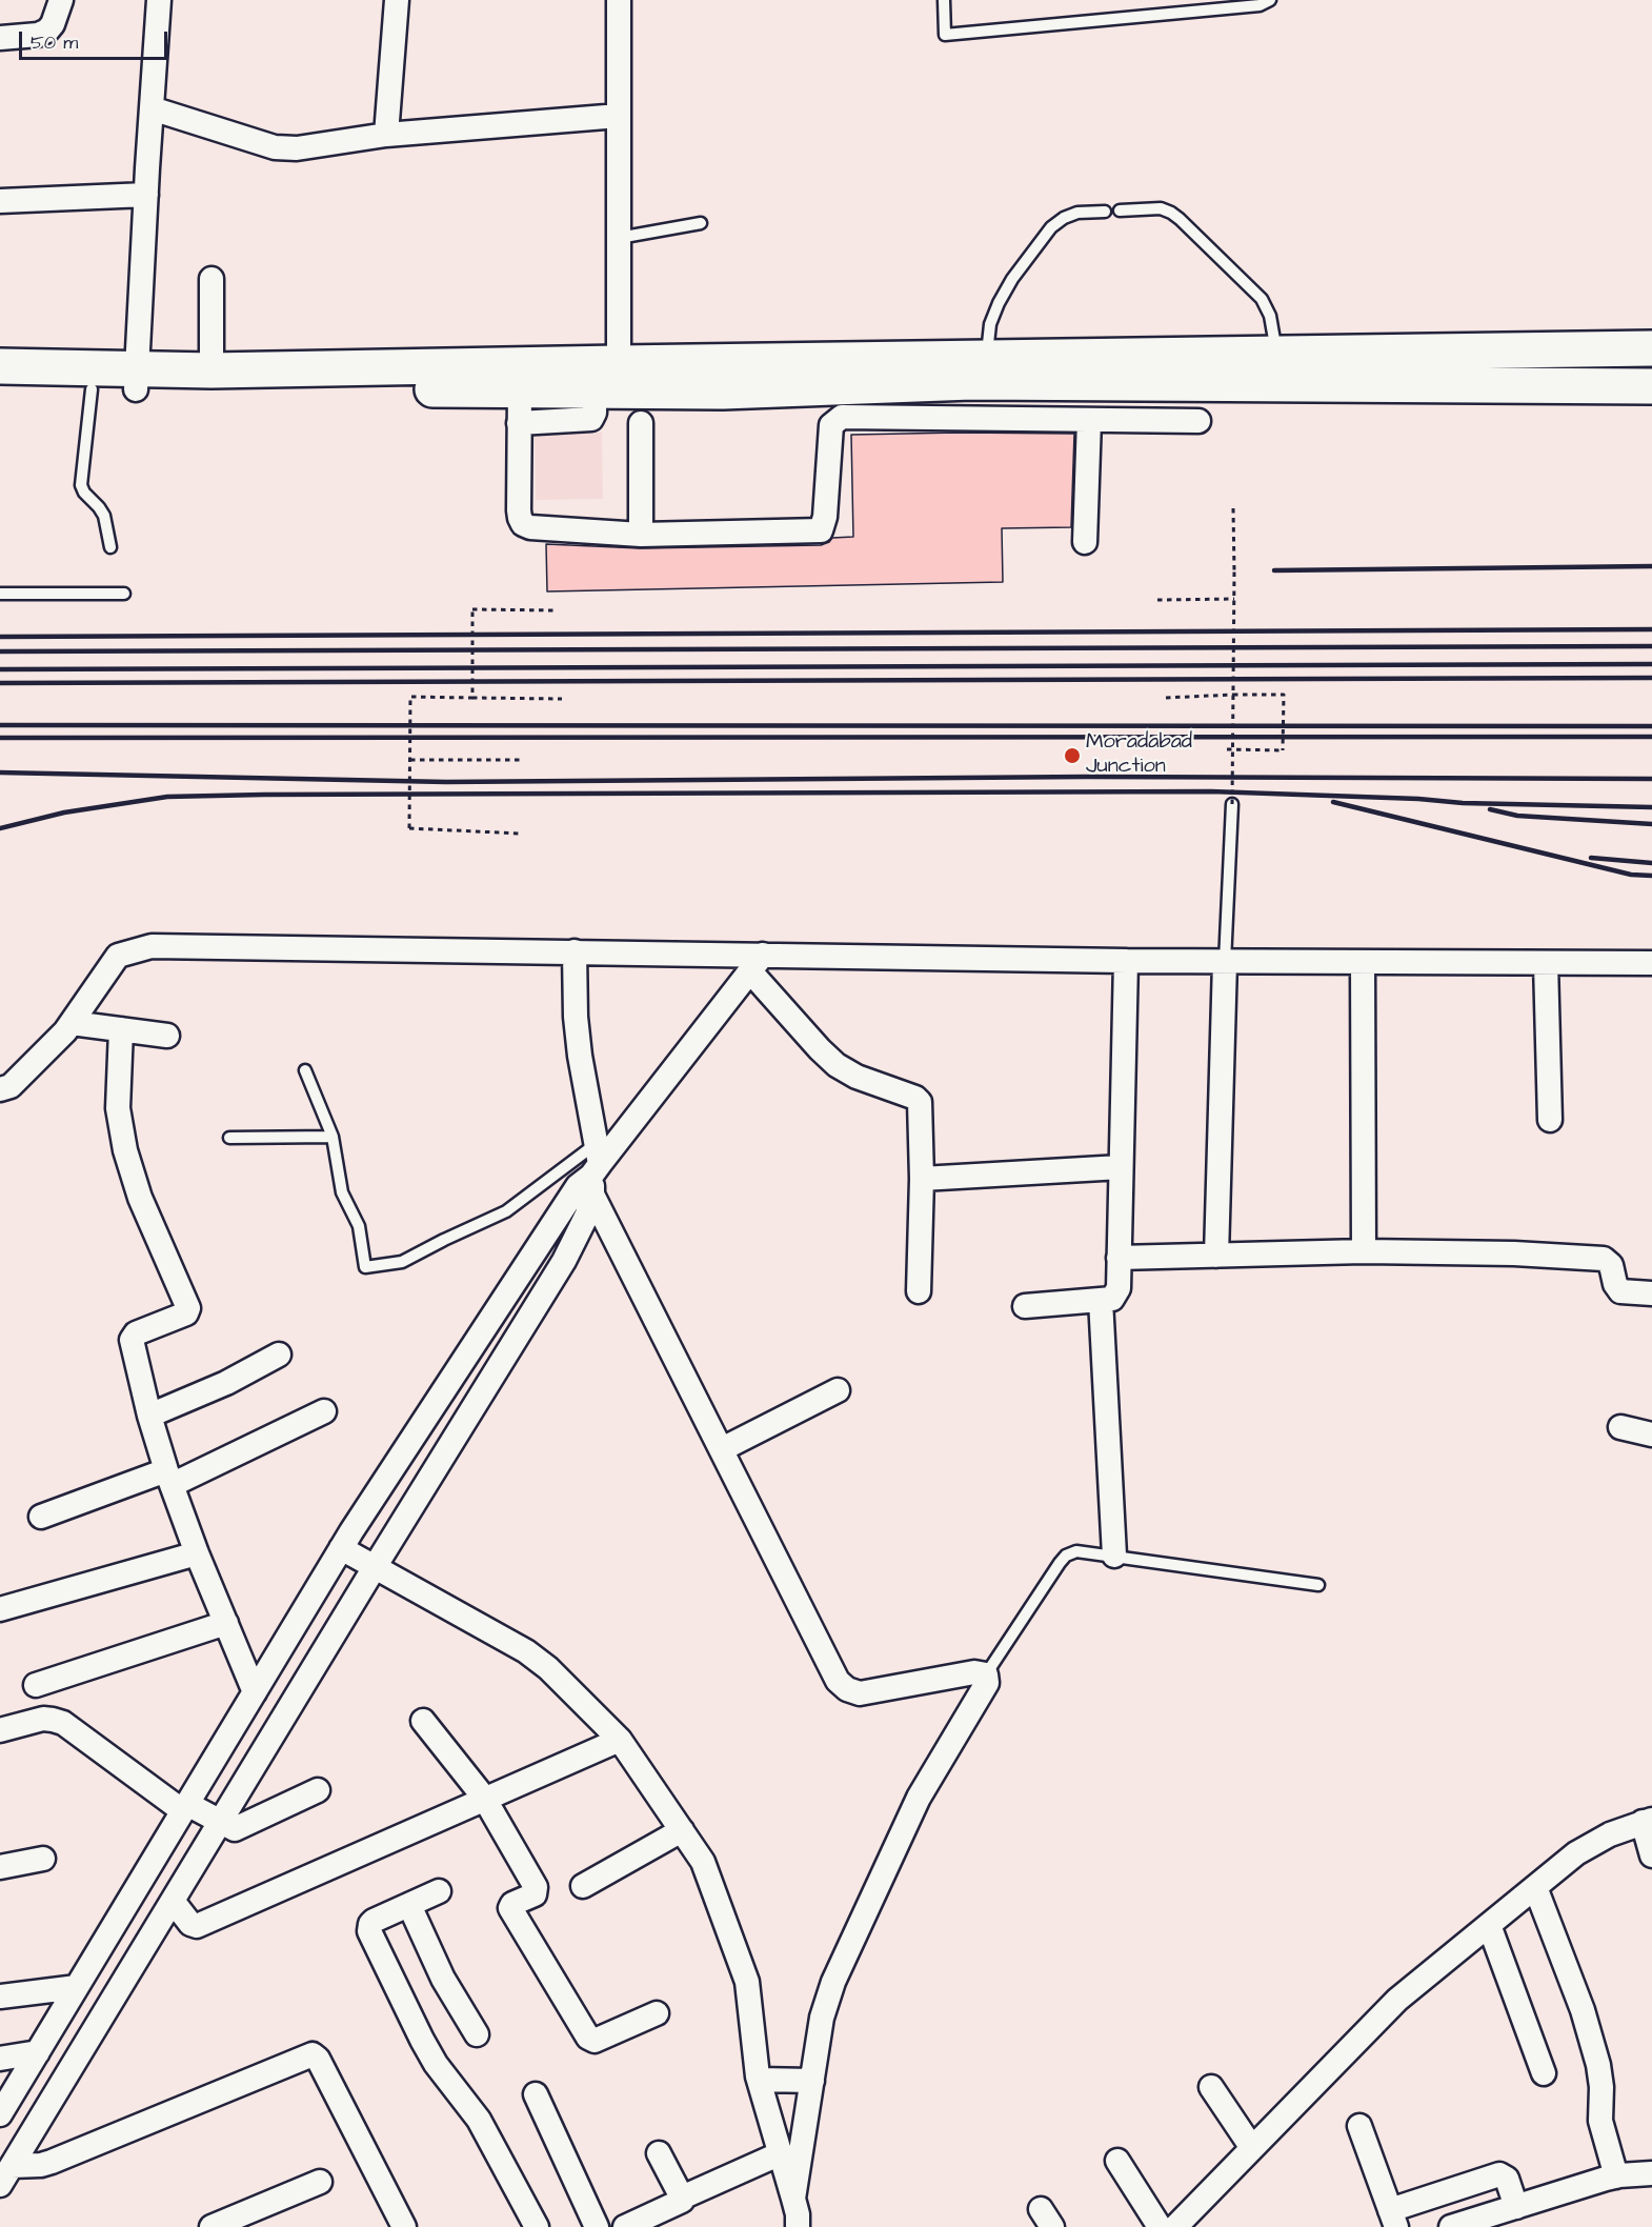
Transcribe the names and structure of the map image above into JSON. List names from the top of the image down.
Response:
{
  "places": ["Moradabad Junction"],
  "scale_bar": "50 m"
}
